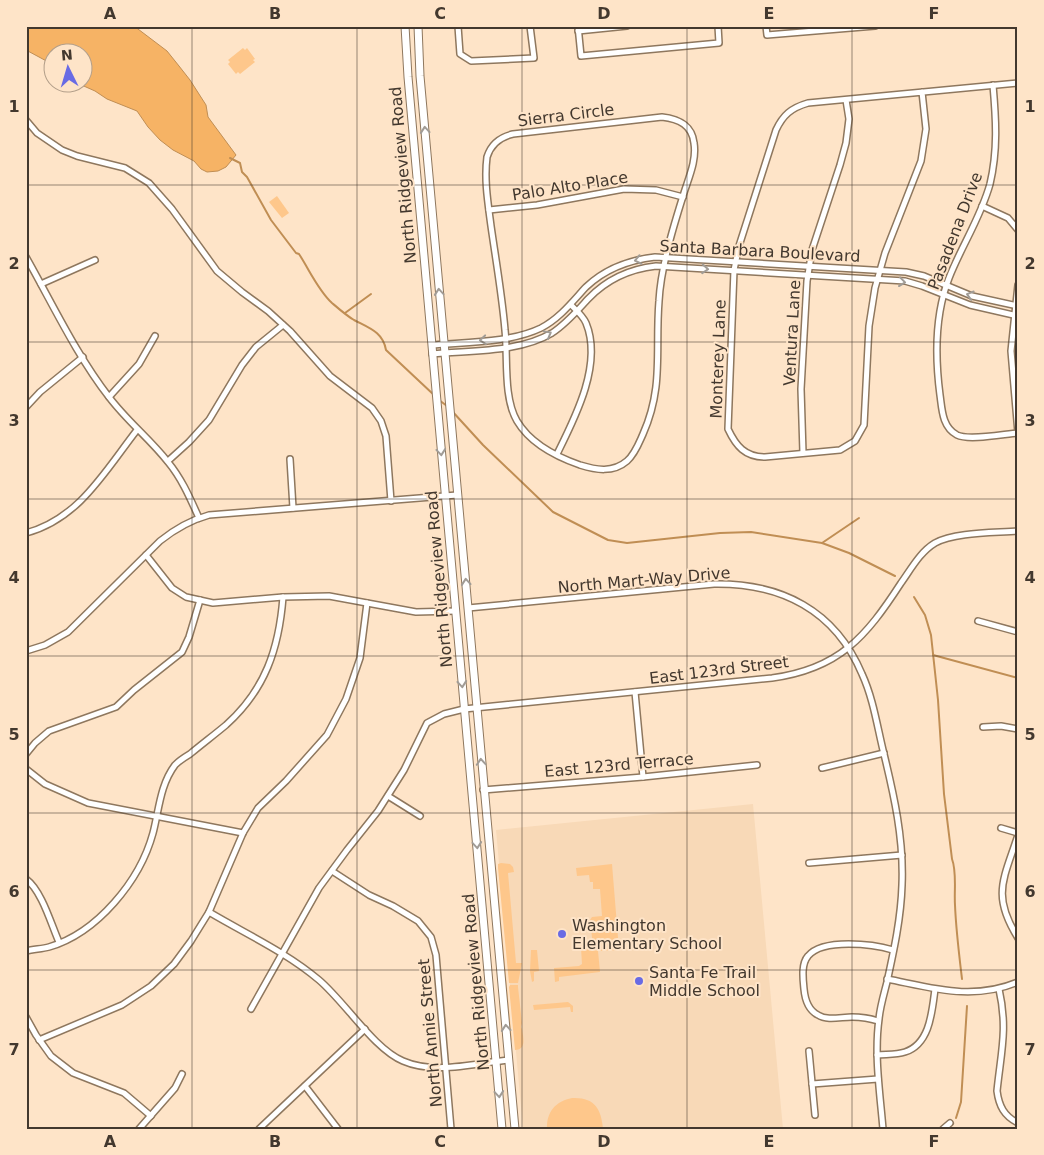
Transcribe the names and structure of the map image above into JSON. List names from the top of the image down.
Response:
{
  "streets": {
    "main road": ["North Ridgeview Road"],
    "street": [
      "Sierra Circle",
      "Palo Alto Place",
      "Pasadena Drive",
      "Santa Barbara Boulevard",
      "Ventura Lane",
      "Monterey Lane",
      "North Mart-Way Drive",
      "East 123rd Street",
      "East 123rd Terrace",
      "North Annie Street"
    ]
  },
  "crossings": [
    ["Sierra Circle", "Palo Alto Place"],
    ["Sierra Circle", "Santa Barbara Boulevard"],
    ["North Ridgeview Road", "Santa Barbara Boulevard"],
    ["North Ridgeview Road", "North Mart-Way Drive"],
    ["North Ridgeview Road", "East 123rd Street"],
    ["North Ridgeview Road", "East 123rd Terrace"],
    ["Pasadena Drive", "Santa Barbara Boulevard"],
    ["Pasadena Drive", "Monterey Lane"],
    ["Santa Barbara Boulevard", "Ventura Lane"],
    ["Santa Barbara Boulevard", "Monterey Lane"],
    ["Ventura Lane", "Monterey Lane"],
    ["North Mart-Way Drive", "East 123rd Street"],
    ["East 123rd Street", "East 123rd Terrace"],
    ["East 123rd Street", "North Annie Street"]
  ],
  "places": ["Washington Elementary School", "Santa Fe Trail Middle School"],
  "north": "top",
  "grid": {
    "columns": [
      "A",
      "B",
      "C",
      "D",
      "E",
      "F"
    ],
    "rows": [
      "1",
      "2",
      "3",
      "4",
      "5",
      "6",
      "7"
    ]
  }
}
